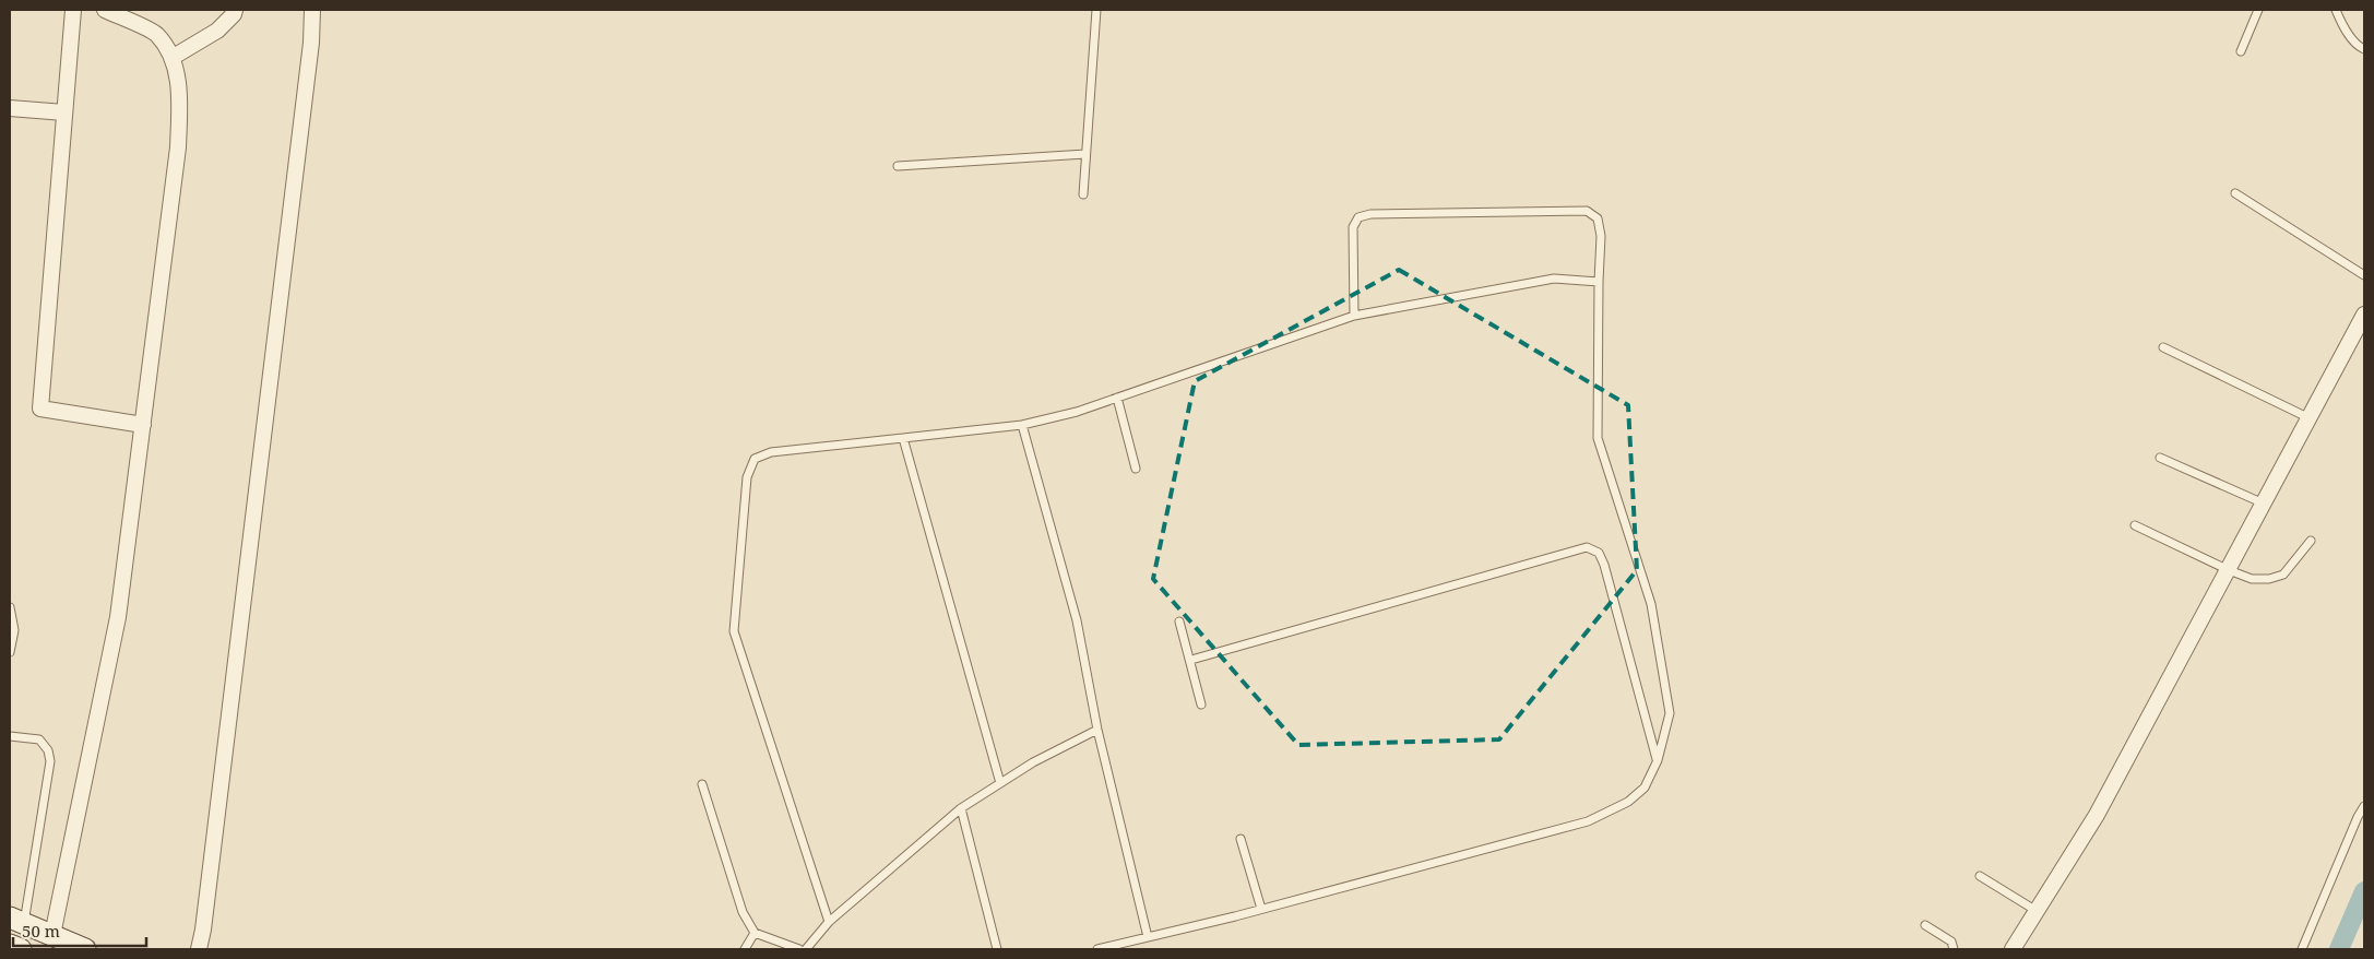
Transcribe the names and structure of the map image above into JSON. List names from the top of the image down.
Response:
{
  "scale_bar": "50 m"
}
